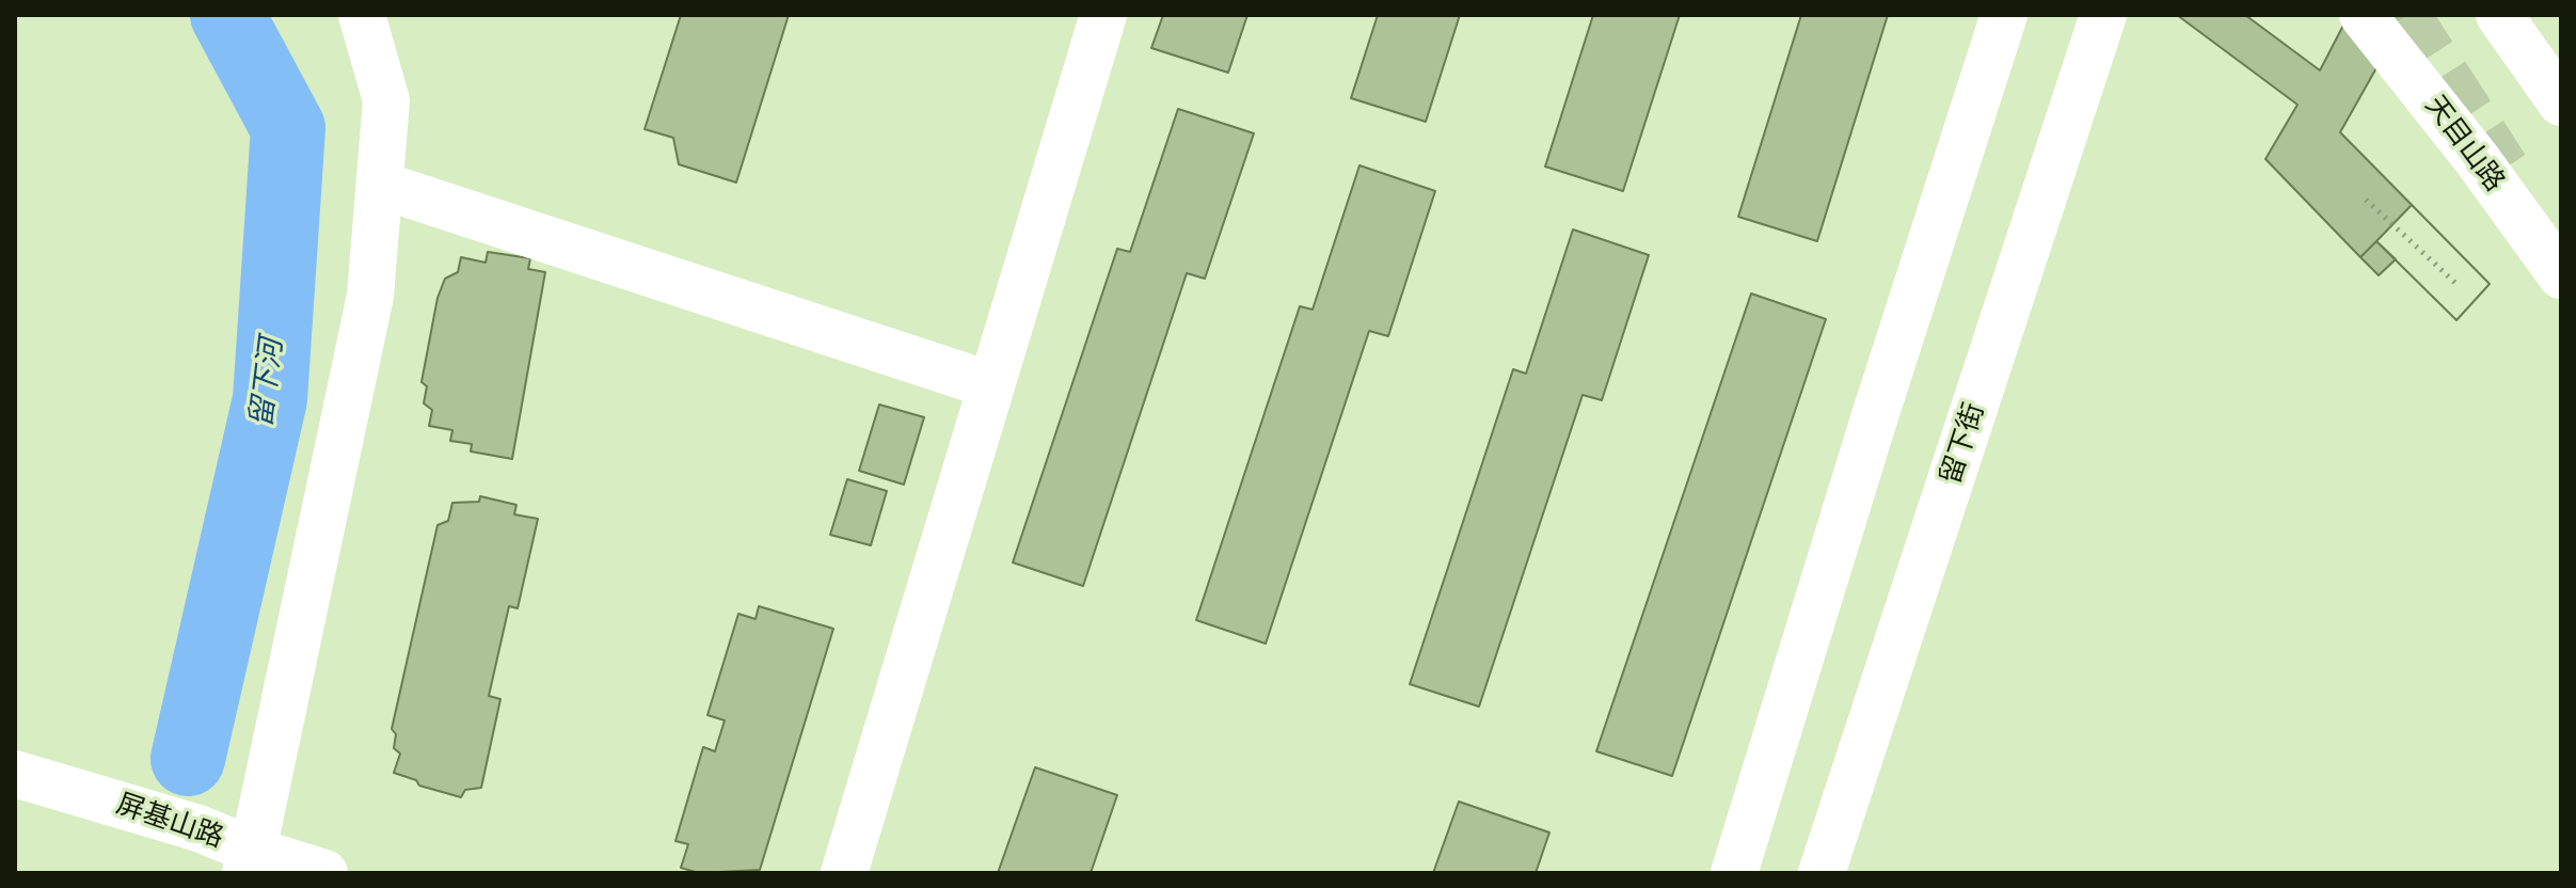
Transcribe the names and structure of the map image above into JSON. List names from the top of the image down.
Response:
{
  "streets": {
    "street": ["天目山路", "留下街", "屏基山路"]
  },
  "water": ["留下河"]
}
